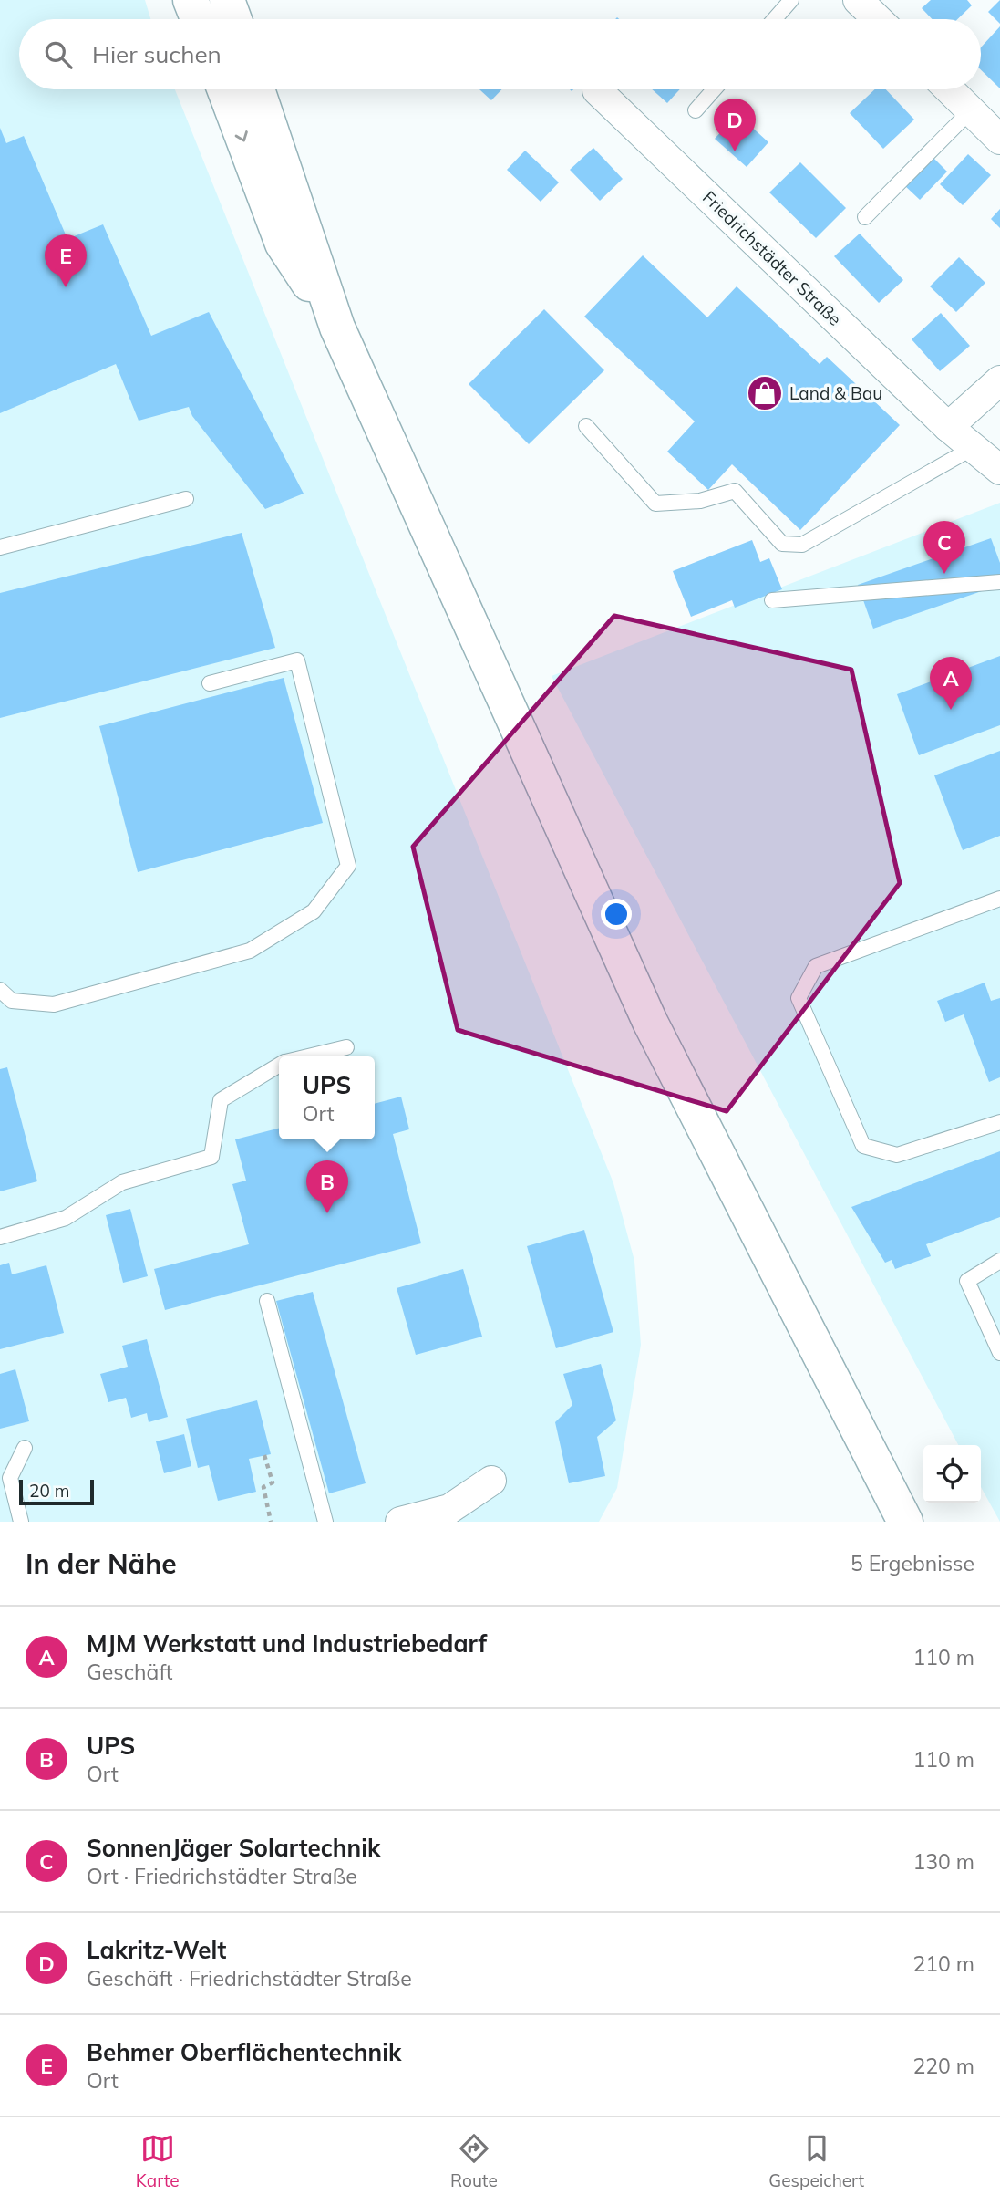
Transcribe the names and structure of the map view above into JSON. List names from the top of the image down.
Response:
{
  "streets": {
    "street": ["Friedrichstädter Straße"]
  },
  "places": {
    "shop": ["Land & Bau"]
  },
  "scale_bar": "20 m",
  "page": {
    "search": "Hier suchen",
    "pins": [
      "D",
      "E",
      "C",
      "A",
      "B"
    ],
    "popup": ["UPS", "Ort"],
    "scale": "20 m",
    "heading": ["In der Nähe", "5 Ergebnisse"],
    "list": [
      {
        "mark": "A",
        "name": "MJM Werkstatt und Industriebedarf",
        "note": "Geschäft",
        "value": "110 m"
      },
      {
        "mark": "B",
        "name": "UPS",
        "note": "Ort",
        "value": "110 m"
      },
      {
        "mark": "C",
        "name": "SonnenJäger Solartechnik",
        "note": "Ort · Friedrichstädter Straße",
        "value": "130 m"
      },
      {
        "mark": "D",
        "name": "Lakritz-Welt",
        "note": "Geschäft · Friedrichstädter Straße",
        "value": "210 m"
      },
      {
        "mark": "E",
        "name": "Behmer Oberflächentechnik",
        "note": "Ort",
        "value": "220 m"
      }
    ],
    "nav": ["Karte", "Route", "Gespeichert"]
  }
}
